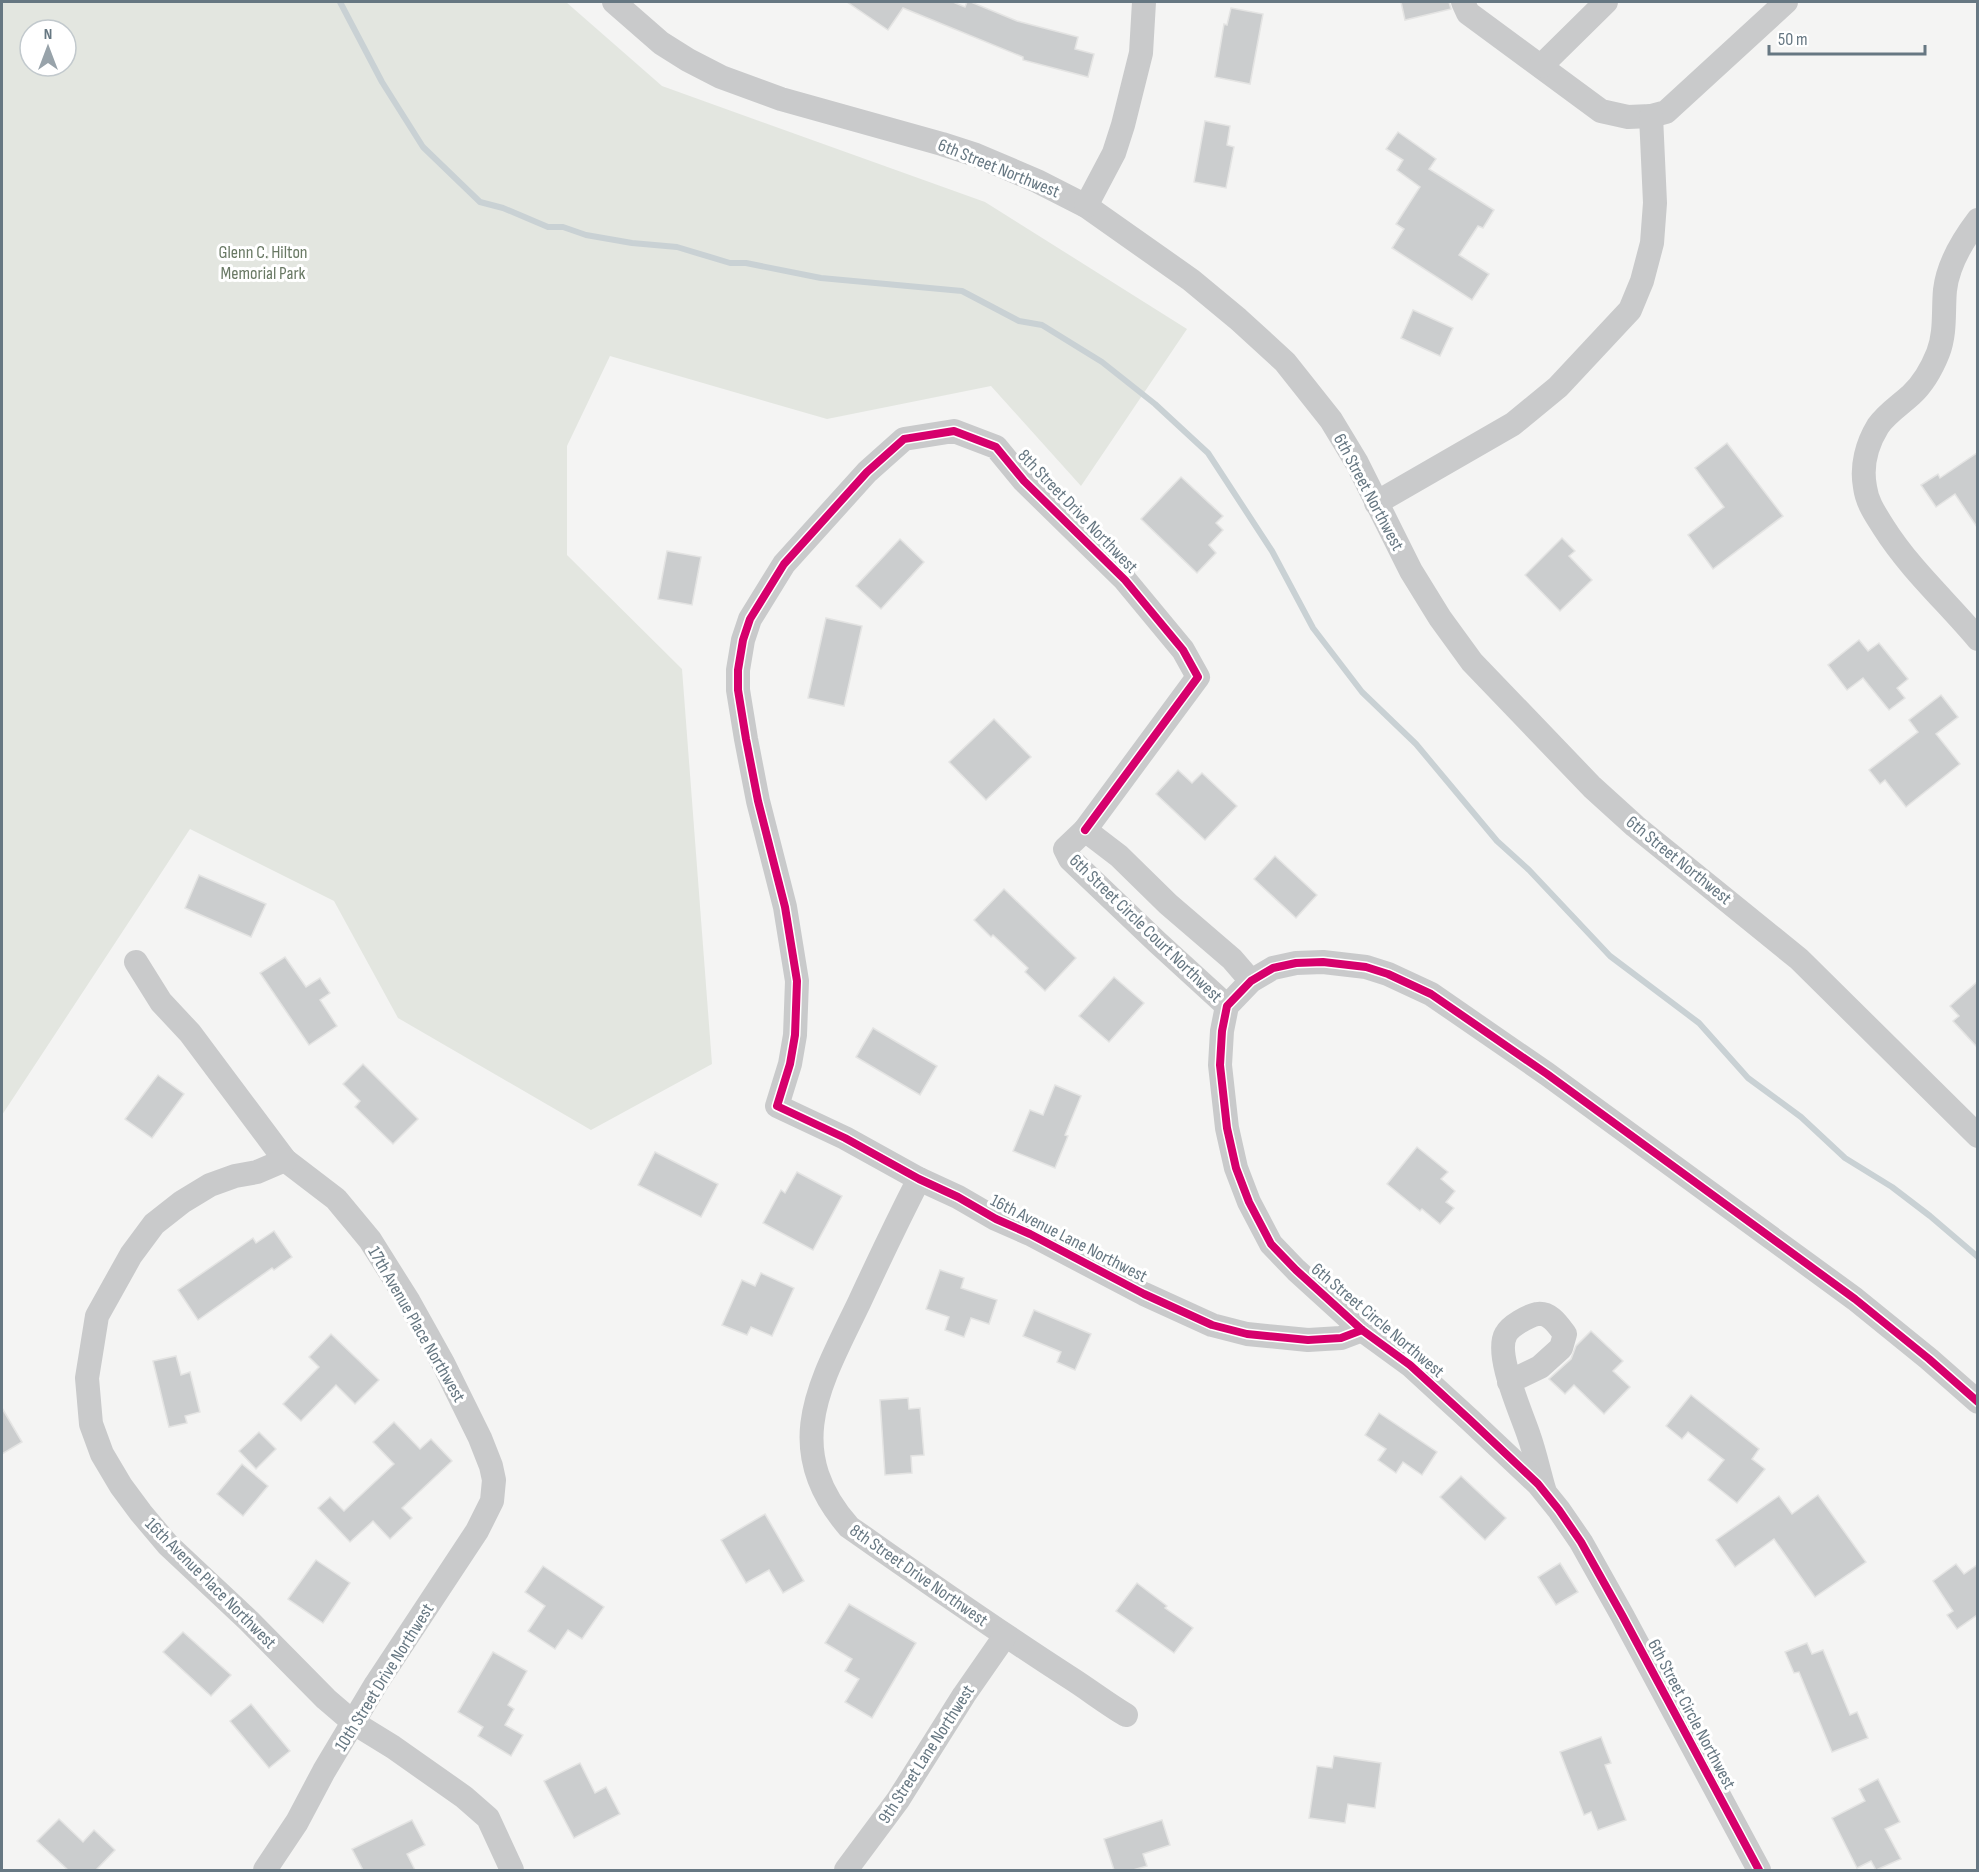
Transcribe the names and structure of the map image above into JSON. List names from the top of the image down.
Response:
{
  "streets": {
    "street": [
      "6th Street Northwest",
      "8th Street Drive Northwest",
      "6th Street Circle Court Northwest",
      "16th Avenue Lane Northwest",
      "6th Street Circle Northwest",
      "17th Avenue Place Northwest",
      "16th Avenue Place Northwest",
      "10th Street Drive Northwest",
      "9th Street Lane Northwest"
    ]
  },
  "crossings": [
    ["8th Street Drive Northwest", "6th Street Circle Court Northwest"],
    ["8th Street Drive Northwest", "16th Avenue Lane Northwest"],
    ["8th Street Drive Northwest", "9th Street Lane Northwest"],
    ["6th Street Circle Court Northwest", "6th Street Circle Northwest"],
    ["16th Avenue Lane Northwest", "6th Street Circle Northwest"],
    ["17th Avenue Place Northwest", "16th Avenue Place Northwest"],
    ["17th Avenue Place Northwest", "10th Street Drive Northwest"],
    ["16th Avenue Place Northwest", "10th Street Drive Northwest"]
  ],
  "parks": ["Glenn C. Hilton Memorial Park"],
  "scale_bar": "50 m",
  "north": "top"
}
